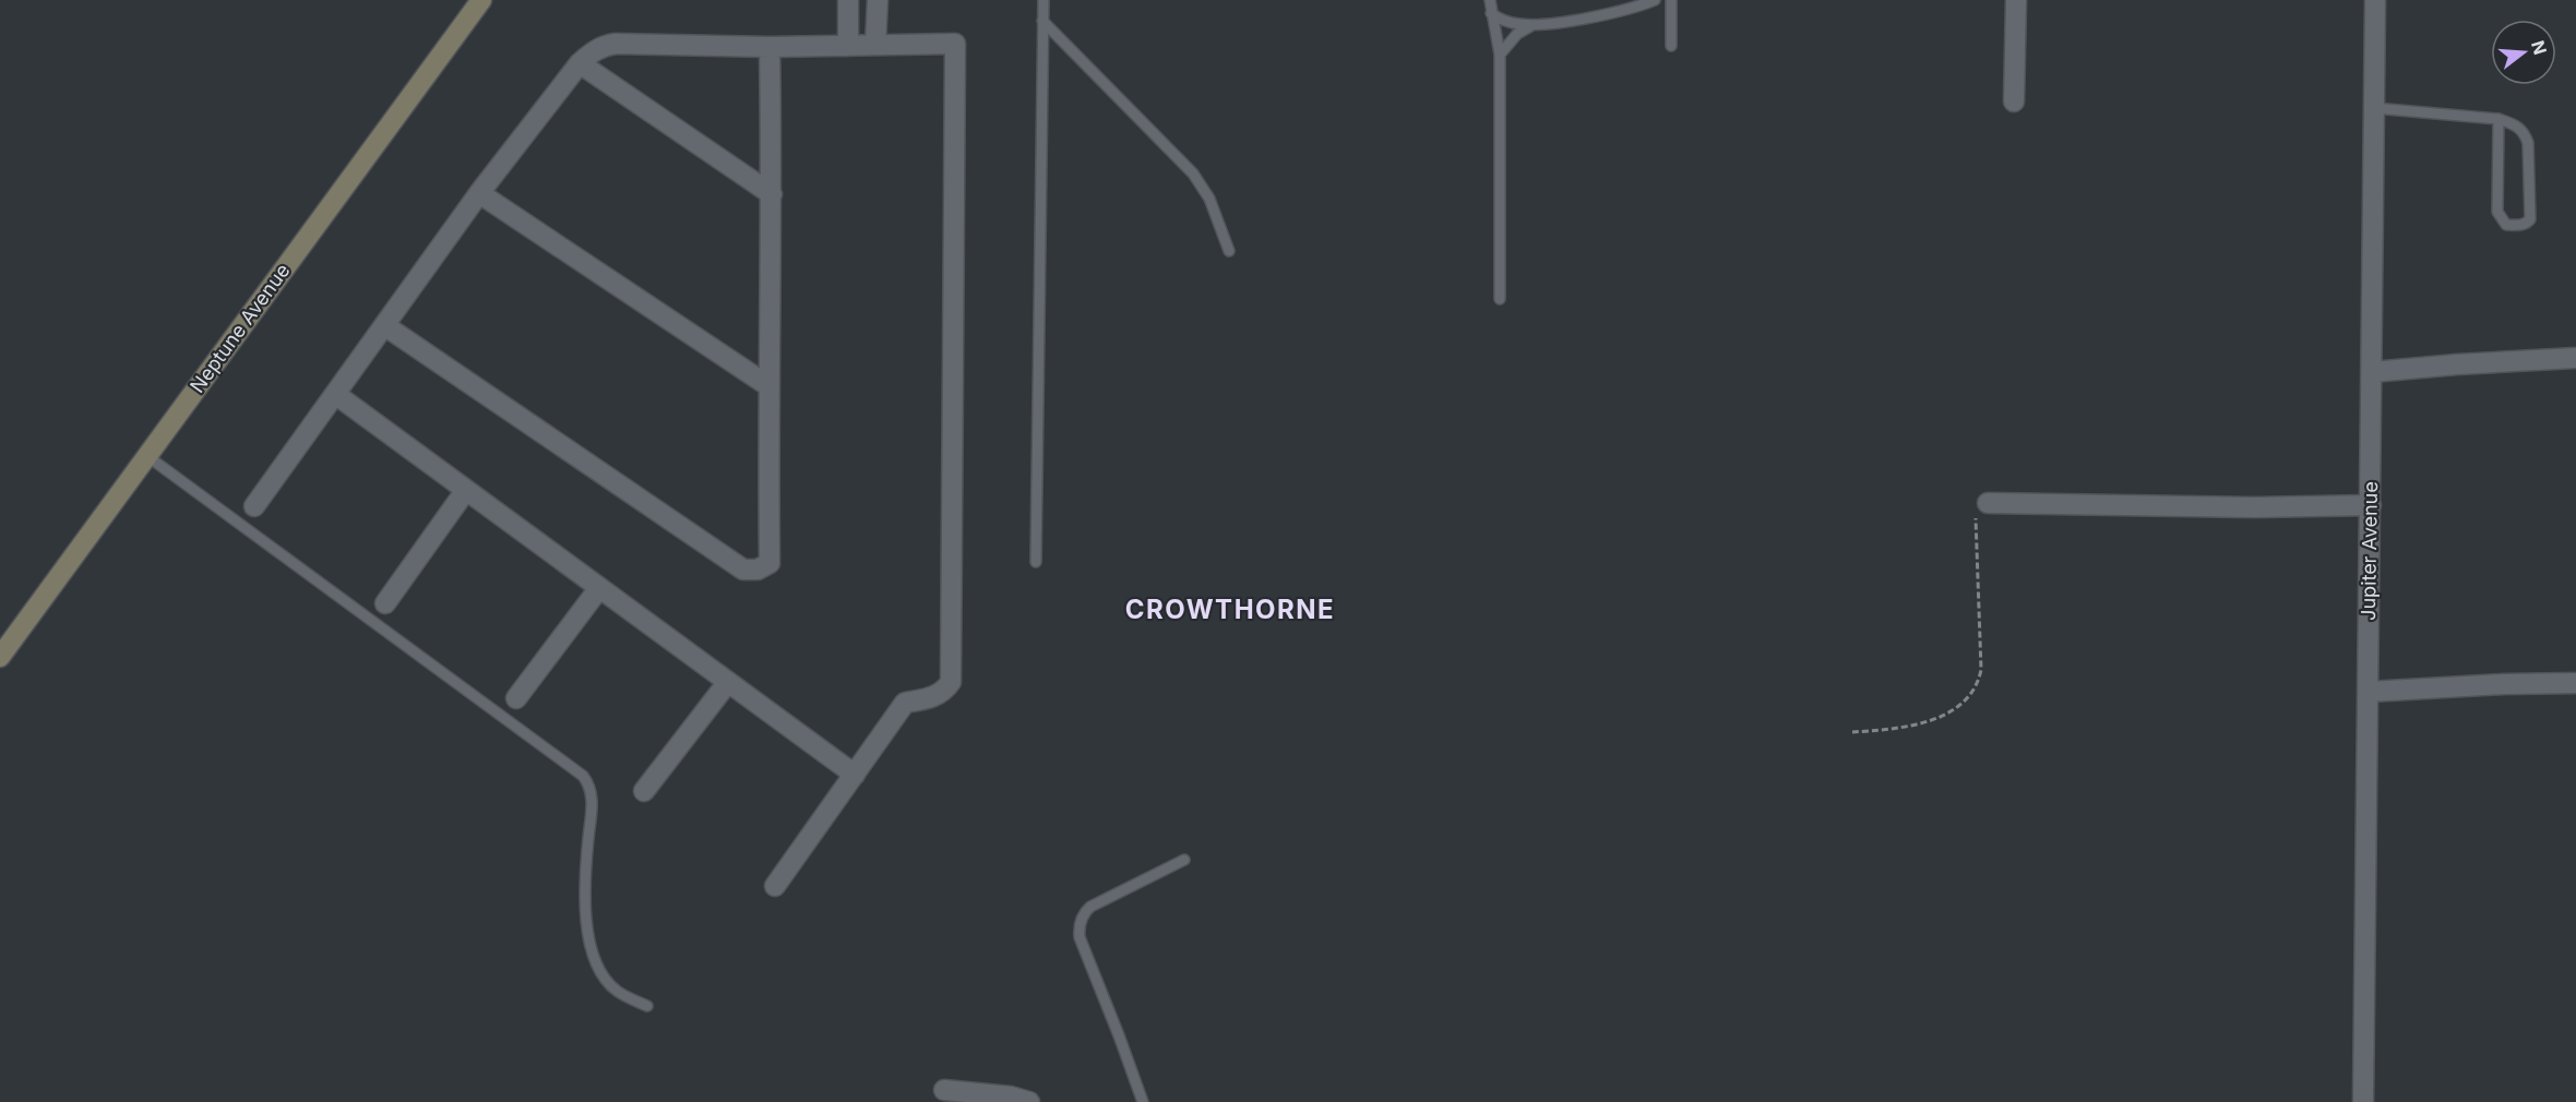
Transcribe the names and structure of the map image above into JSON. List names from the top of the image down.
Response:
{
  "streets": {
    "main road": ["Neptune Avenue"],
    "street": ["Jupiter Avenue"]
  },
  "districts": ["CROWTHORNE"],
  "north": "right"
}
